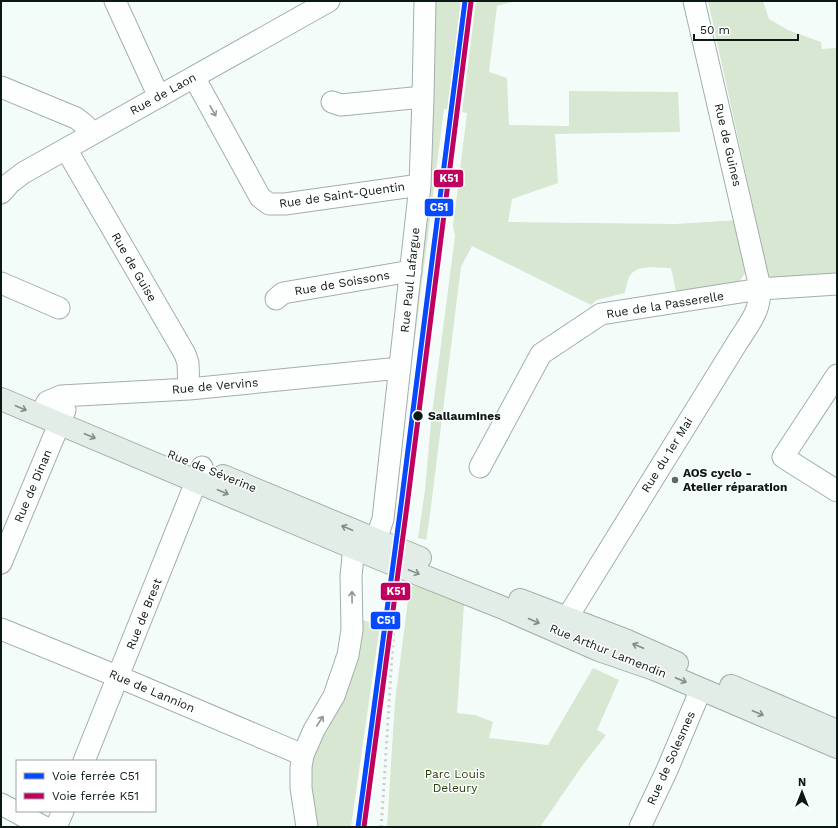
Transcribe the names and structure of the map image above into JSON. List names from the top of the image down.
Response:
{
  "streets": {
    "main road": ["Rue de Séverine", "Rue Arthur Lamendin"],
    "street": [
      "Rue de Laon",
      "Rue de Guines",
      "Rue de Saint-Quentin",
      "Rue de Guise",
      "Rue Paul Lafargue",
      "Rue de Soissons",
      "Rue de la Passerelle",
      "Rue de Vervins",
      "Rue du 1er Mai",
      "Rue de Dinan",
      "Rue de Brest",
      "Rue de Lannion",
      "Rue de Solesmes"
    ]
  },
  "crossings": [
    ["Rue de Laon", "Rue de Saint-Quentin"],
    ["Rue de Laon", "Rue de Guise"],
    ["Rue de Guines", "Rue de la Passerelle"],
    ["Rue de Guines", "Rue du 1er Mai"],
    ["Rue de Saint-Quentin", "Rue Paul Lafargue"],
    ["Rue de Guise", "Rue de Vervins"],
    ["Rue Paul Lafargue", "Rue de Soissons"],
    ["Rue Paul Lafargue", "Rue de Vervins"],
    ["Rue Paul Lafargue", "Rue de Séverine"],
    ["Rue Paul Lafargue", "Rue Arthur Lamendin"],
    ["Rue Paul Lafargue", "Rue de Lannion"],
    ["Rue de la Passerelle", "Rue du 1er Mai"],
    ["Rue de Vervins", "Rue de Séverine"],
    ["Rue de Vervins", "Rue de Dinan"],
    ["Rue du 1er Mai", "Rue Arthur Lamendin"],
    ["Rue de Séverine", "Rue de Dinan"],
    ["Rue de Séverine", "Rue de Brest"],
    ["Rue de Séverine", "Rue Arthur Lamendin"],
    ["Rue de Brest", "Rue de Lannion"],
    ["Rue Arthur Lamendin", "Rue de Solesmes"]
  ],
  "one_way": ["Rue de Saint-Quentin"],
  "parks": ["Parc Louis Deleury"],
  "places": ["Sallaumines", "AOS cyclo - Atelier réparation"],
  "lines": ["rail line C51", "rail line K51"],
  "legend": ["Voie ferrée C51", "Voie ferrée K51"],
  "scale_bar": "50 m",
  "north": "top"
}
